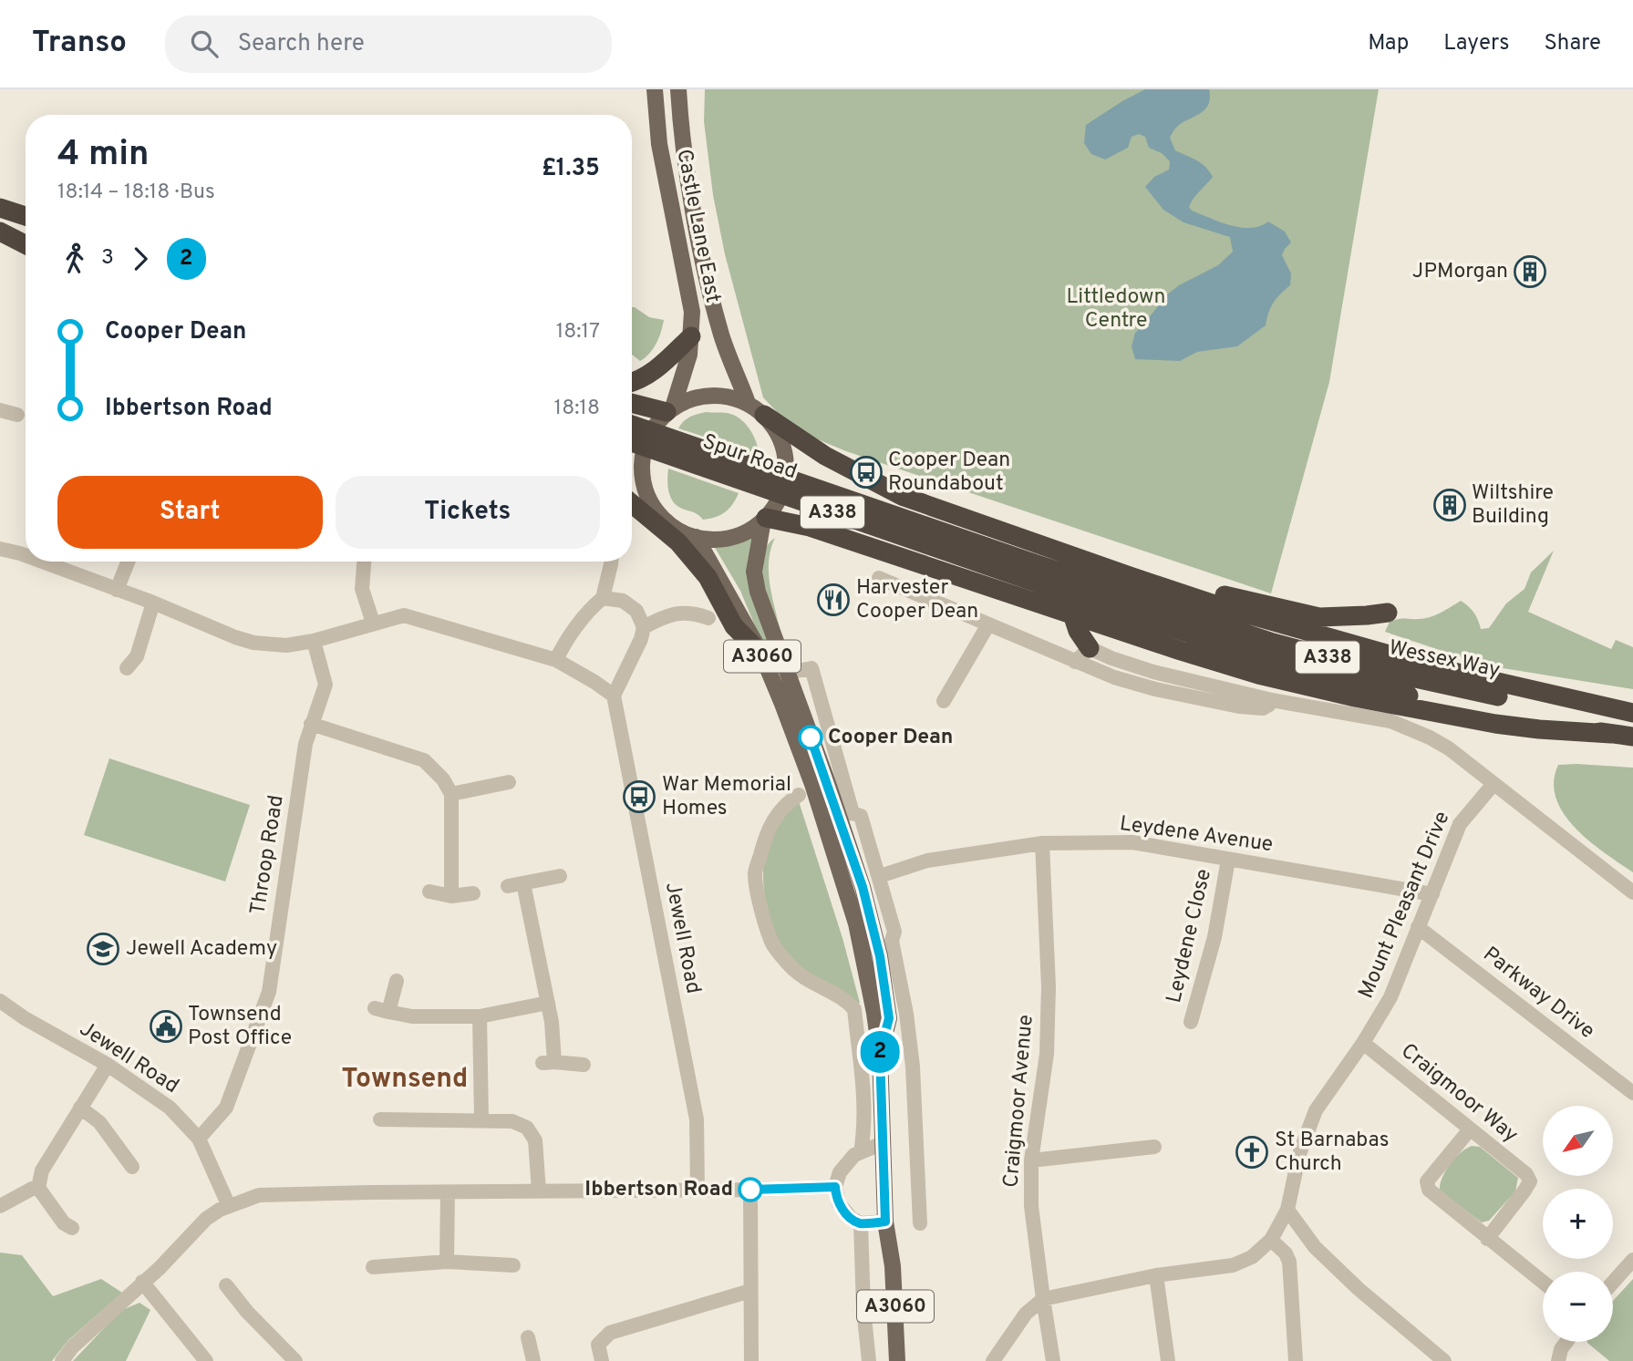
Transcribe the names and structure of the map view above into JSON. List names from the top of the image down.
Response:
{
  "streets": {
    "highway": ["Spur Road", "A338", "Wessex Way"],
    "main road": ["Castle Lane East", "A3060"],
    "street": [
      "Leydene Avenue",
      "Throop Road",
      "Mount Pleasant Drive",
      "Leydene Close",
      "Jewell Road",
      "Parkway Drive",
      "Craigmoor Way",
      "Craigmoor Avenue"
    ]
  },
  "crossings": [
    ["Castle Lane East", "A3060"],
    ["Spur Road", "Wessex Way"],
    ["Leydene Avenue", "Mount Pleasant Drive"],
    ["Leydene Avenue", "Leydene Close"],
    ["Leydene Avenue", "Craigmoor Avenue"],
    ["Throop Road", "Jewell Road"],
    ["Mount Pleasant Drive", "Parkway Drive"],
    ["Mount Pleasant Drive", "Craigmoor Way"],
    ["Mount Pleasant Drive", "Craigmoor Avenue"]
  ],
  "districts": ["Townsend"],
  "parks": ["Littledown Centre"],
  "places": {
    "building": ["JPMorgan", "Wiltshire Building"],
    "bus stop": ["Cooper Dean Roundabout", "War Memorial Homes"],
    "restaurant": ["Harvester Cooper Dean"],
    "other": ["Cooper Dean", "Ibbertson Road"],
    "school or university": ["Jewell Academy"],
    "public building": ["Townsend Post Office"],
    "church": ["St Barnabas Church"]
  },
  "lines": ["bus line 2"],
  "north": "bottom left",
  "page": {
    "header": "Transo",
    "search": "Search here",
    "nav": ["Map", "Layers", "Share"],
    "on_map": "2",
    "heading": ["4 min", "18:14 – 18:18 · Bus", "£1.35"],
    "legs": ["3", "2"],
    "list": [
      {
        "name": "Cooper Dean",
        "value": "18:17"
      },
      {
        "name": "Ibbertson Road",
        "value": "18:18"
      }
    ],
    "buttons": ["Start", "Tickets"],
    "map_buttons": ["+", "−"]
  }
}
